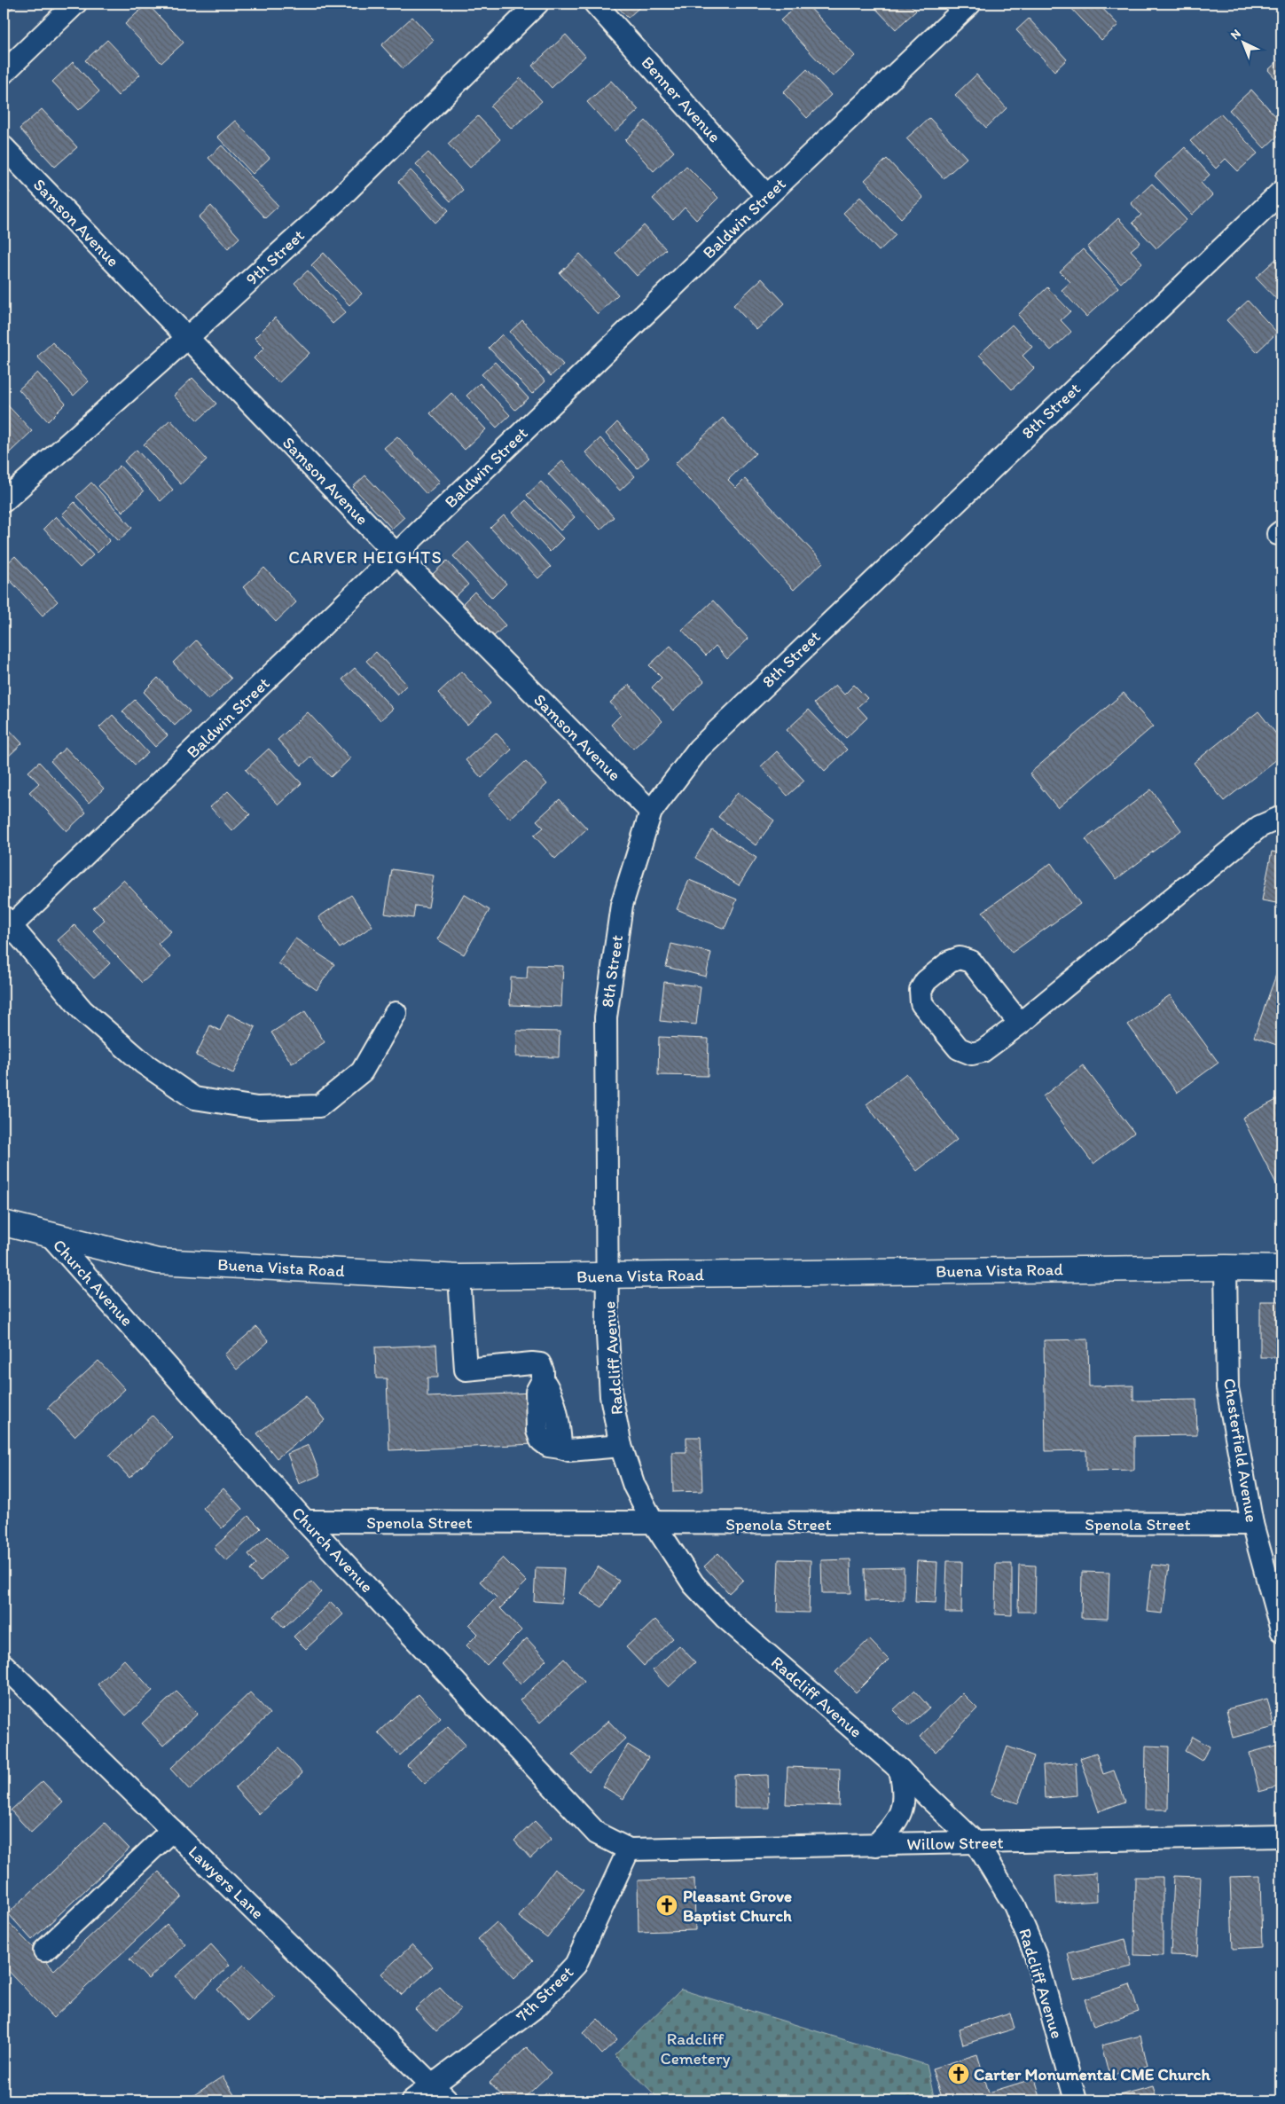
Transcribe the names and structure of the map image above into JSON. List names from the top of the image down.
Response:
{
  "streets": {
    "main road": ["Buena Vista Road"],
    "street": [
      "Benner Avenue",
      "Baldwin Street",
      "Samson Avenue",
      "9th Street",
      "8th Street",
      "Church Avenue",
      "Radcliff Avenue",
      "Chesterfield Avenue",
      "Spenola Street",
      "Willow Street",
      "Lawyers Lane",
      "7th Street"
    ]
  },
  "crossings": [
    ["Benner Avenue", "Baldwin Street"],
    ["Baldwin Street", "Samson Avenue"],
    ["Samson Avenue", "9th Street"],
    ["Samson Avenue", "8th Street"],
    ["8th Street", "Buena Vista Road"],
    ["8th Street", "Radcliff Avenue"],
    ["Buena Vista Road", "Church Avenue"],
    ["Buena Vista Road", "Radcliff Avenue"],
    ["Buena Vista Road", "Chesterfield Avenue"],
    ["Church Avenue", "Spenola Street"],
    ["Church Avenue", "Willow Street"],
    ["Church Avenue", "7th Street"],
    ["Radcliff Avenue", "Spenola Street"],
    ["Radcliff Avenue", "Willow Street"],
    ["Chesterfield Avenue", "Spenola Street"],
    ["Willow Street", "7th Street"],
    ["Lawyers Lane", "7th Street"]
  ],
  "districts": ["CARVER HEIGHTS"],
  "parks": ["Radcliff Cemetery"],
  "places": {
    "church": ["Pleasant Grove Baptist Church", "Carter Monumental CME Church"]
  },
  "north": "top left"
}
